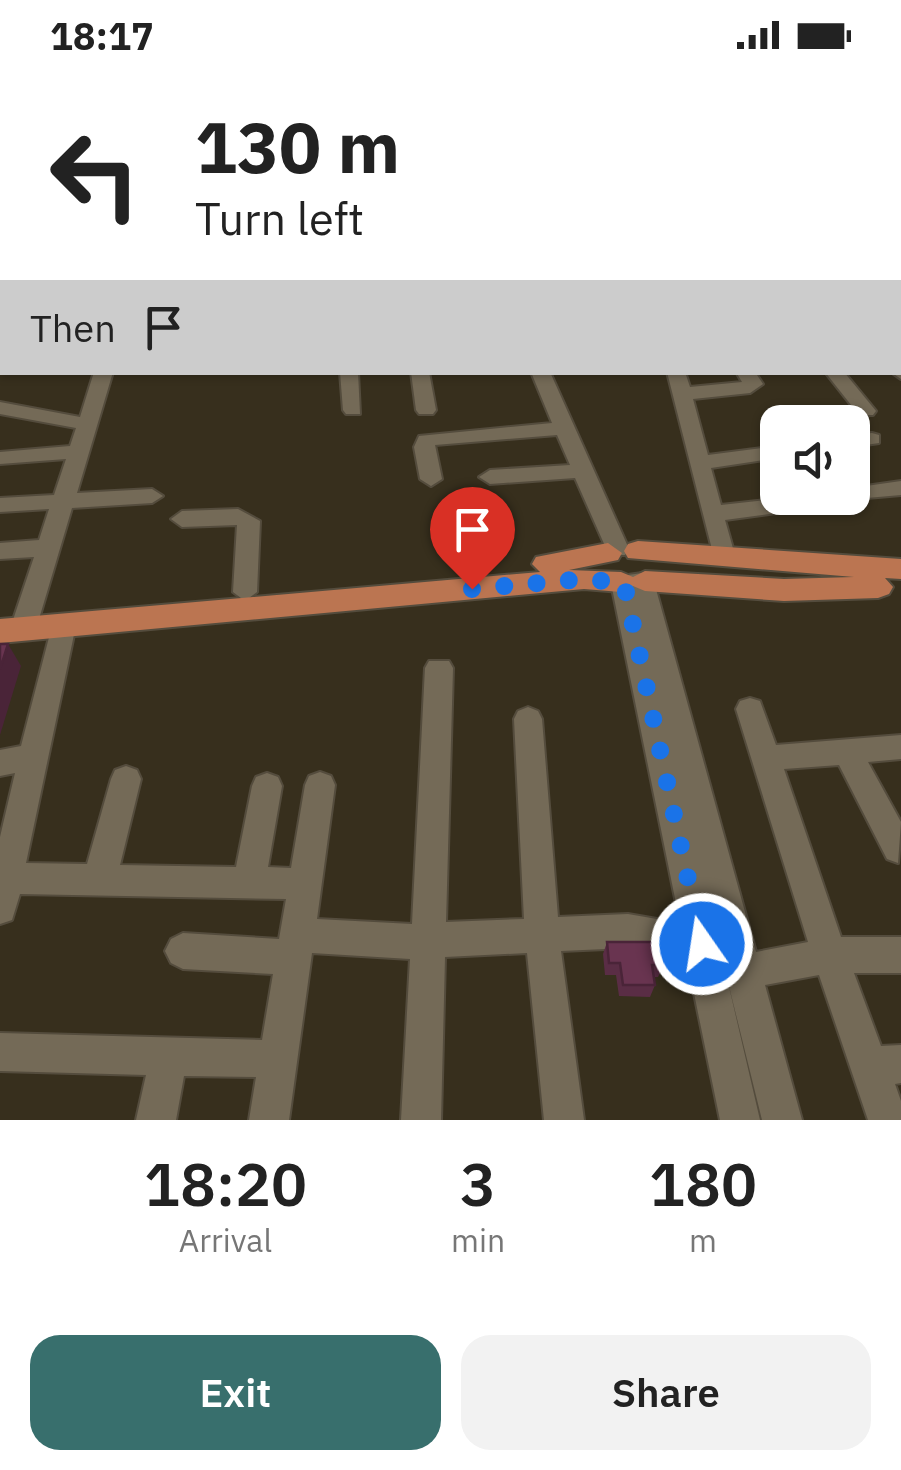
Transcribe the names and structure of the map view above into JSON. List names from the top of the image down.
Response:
{
  "page": {
    "status": "18:17",
    "turn": ["130 m", "Turn left"],
    "then": "Then",
    "eta": [
      "18:20",
      "Arrival",
      "3",
      "min",
      "180",
      "m"
    ],
    "buttons": ["Exit", "Share"]
  }
}
